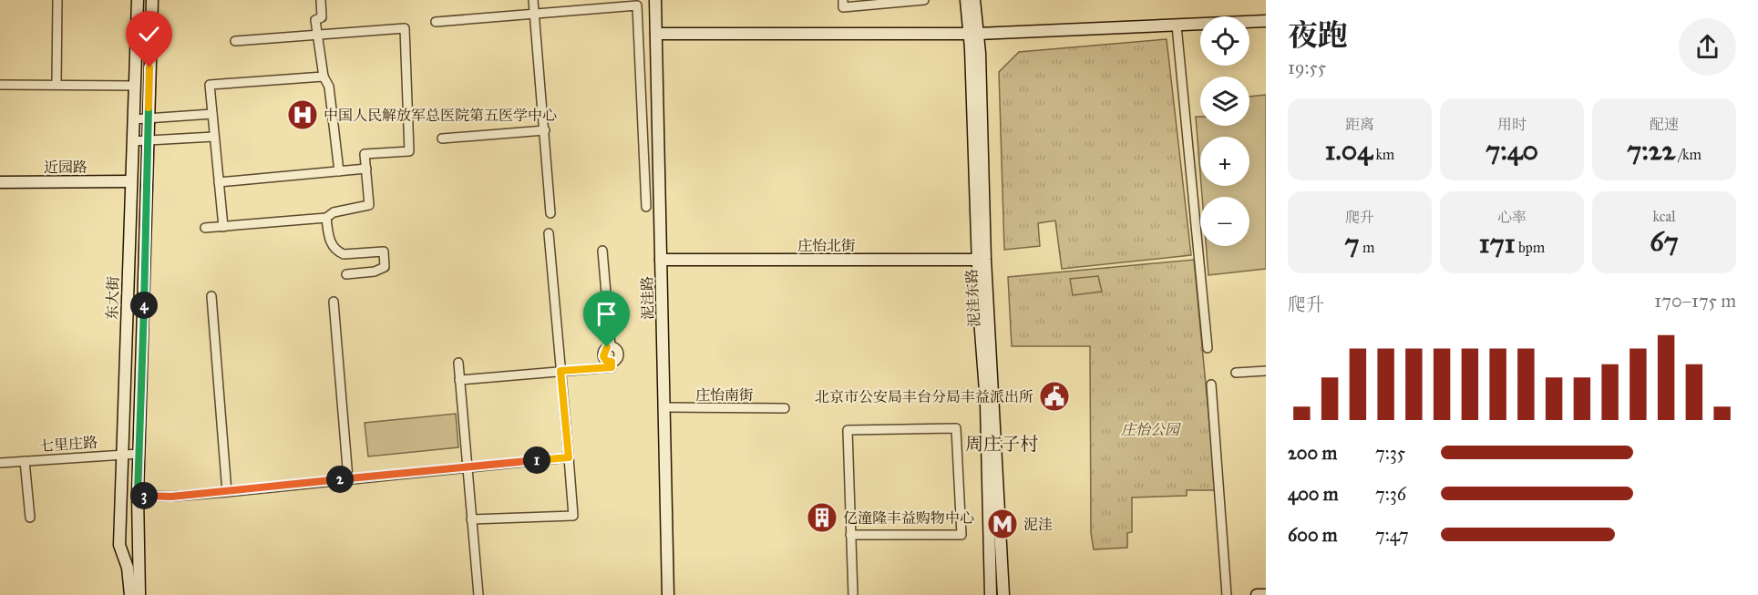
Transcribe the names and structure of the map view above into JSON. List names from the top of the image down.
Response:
{
  "streets": {
    "main road": [
      "近园路",
      "庄怡北街",
      "东大街",
      "泥洼路",
      "泥洼东路"
    ],
    "street": ["庄怡南街", "七里庄路"]
  },
  "crossings": [
    ["近园路", "东大街"],
    ["庄怡北街", "泥洼路"],
    ["庄怡北街", "泥洼东路"],
    ["东大街", "七里庄路"],
    ["泥洼路", "庄怡南街"]
  ],
  "districts": ["周庄子村"],
  "parks": ["庄怡公园"],
  "places": {
    "hospital": ["中国人民解放军总医院第五医学中心"],
    "public building": ["北京市公安局丰台分局丰益派出所"],
    "building": ["亿潼隆丰益购物中心"],
    "metro station": ["泥洼"]
  },
  "page": {
    "heading": ["夜跑", "19:55"],
    "map_buttons": ["+", "−"],
    "stats": [
      ["距离", "1.04 km"],
      ["用时", "7:40"],
      ["配速", "7:22 /km"],
      ["爬升", "7 m"],
      ["心率", "171 bpm"],
      ["kcal", "67"]
    ],
    "chart": ["爬升", "170–175 m"],
    "pins": [
      "4",
      "1",
      "2",
      "3"
    ],
    "list": [
      {
        "name": "200 m",
        "note": "7:35"
      },
      {
        "name": "400 m",
        "note": "7:36"
      },
      {
        "name": "600 m",
        "note": "7:47"
      }
    ]
  }
}
